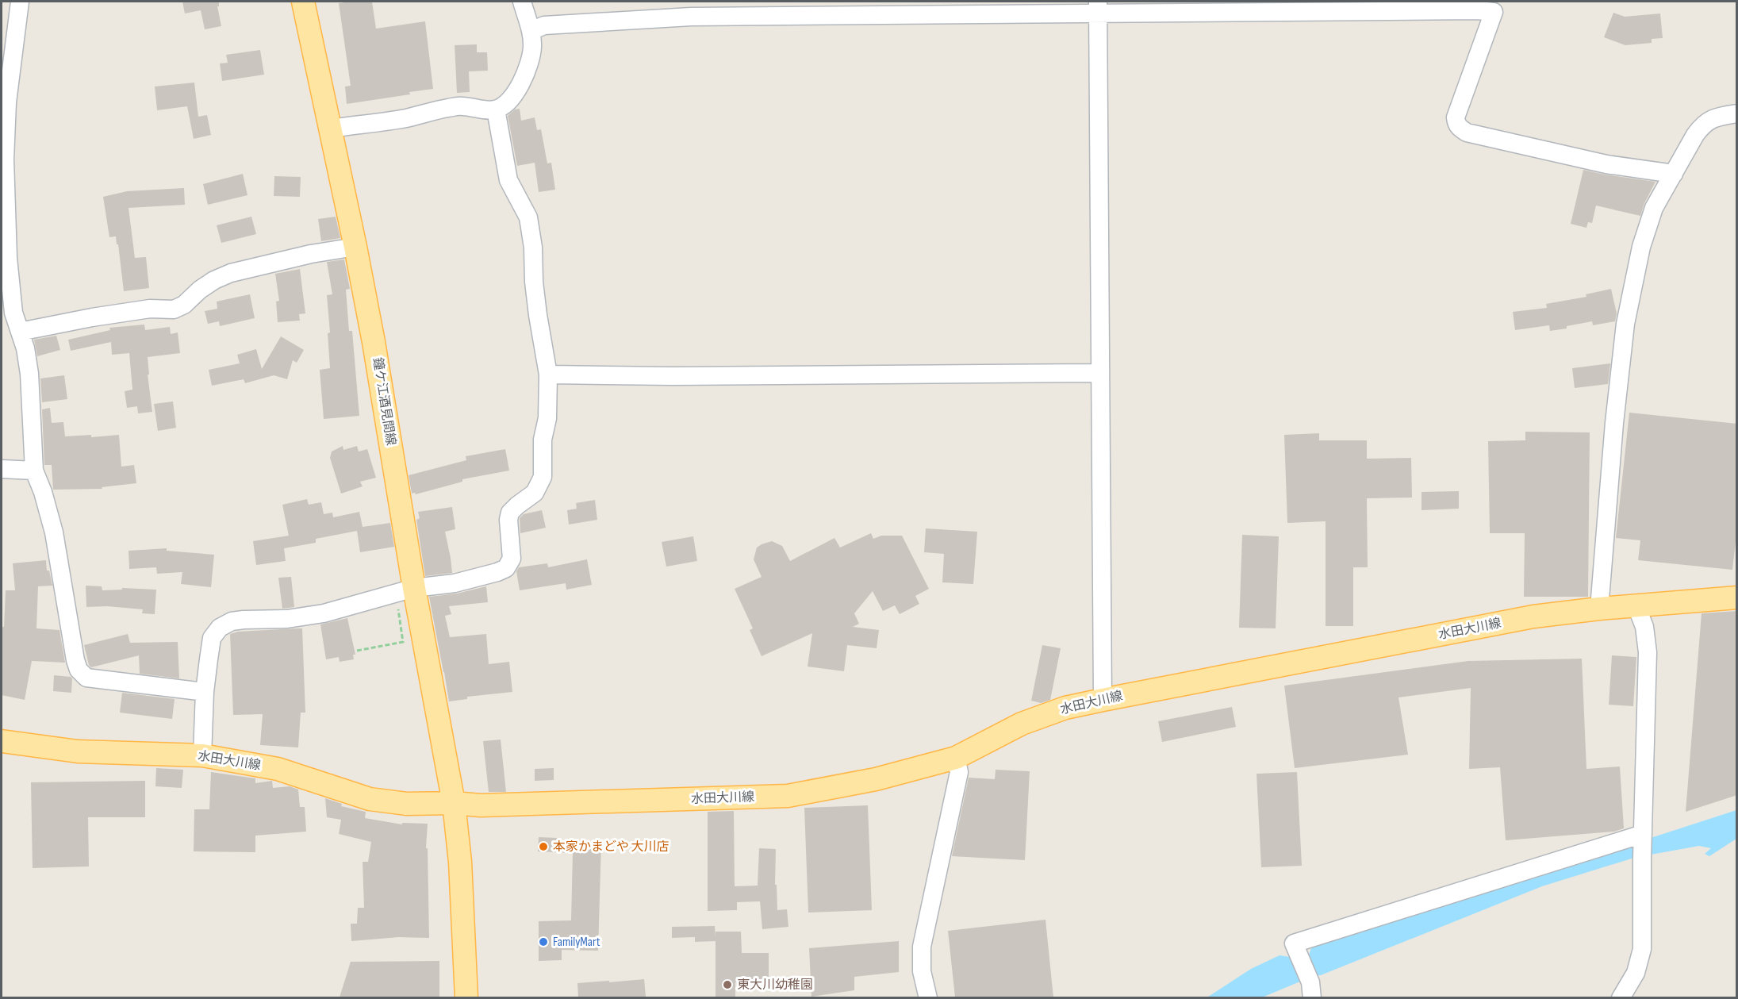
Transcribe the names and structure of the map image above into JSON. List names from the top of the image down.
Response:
{
  "streets": {
    "main road": ["鐘ケ江酒見間線", "水田大川線"]
  },
  "crossings": [
    ["鐘ケ江酒見間線", "水田大川線"]
  ],
  "places": ["本家かまどや 大川店", "FamilyMart", "東大川幼稚園"]
}
